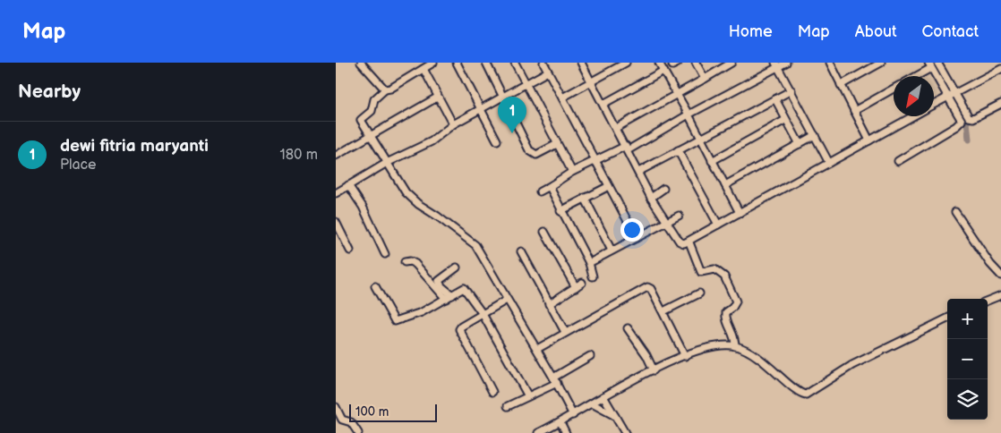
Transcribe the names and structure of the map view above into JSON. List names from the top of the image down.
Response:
{
  "scale_bar": "100 m",
  "north": "bottom left",
  "page": {
    "header": "Map",
    "nav": [
      "Home",
      "Map",
      "About",
      "Contact"
    ],
    "heading": "Nearby",
    "pins": "1",
    "list": [
      {
        "mark": "1",
        "name": "dewi fitria maryanti",
        "note": "Place",
        "value": "180 m"
      }
    ],
    "map_buttons": ["+", "−"],
    "scale": "100 m"
  }
}
